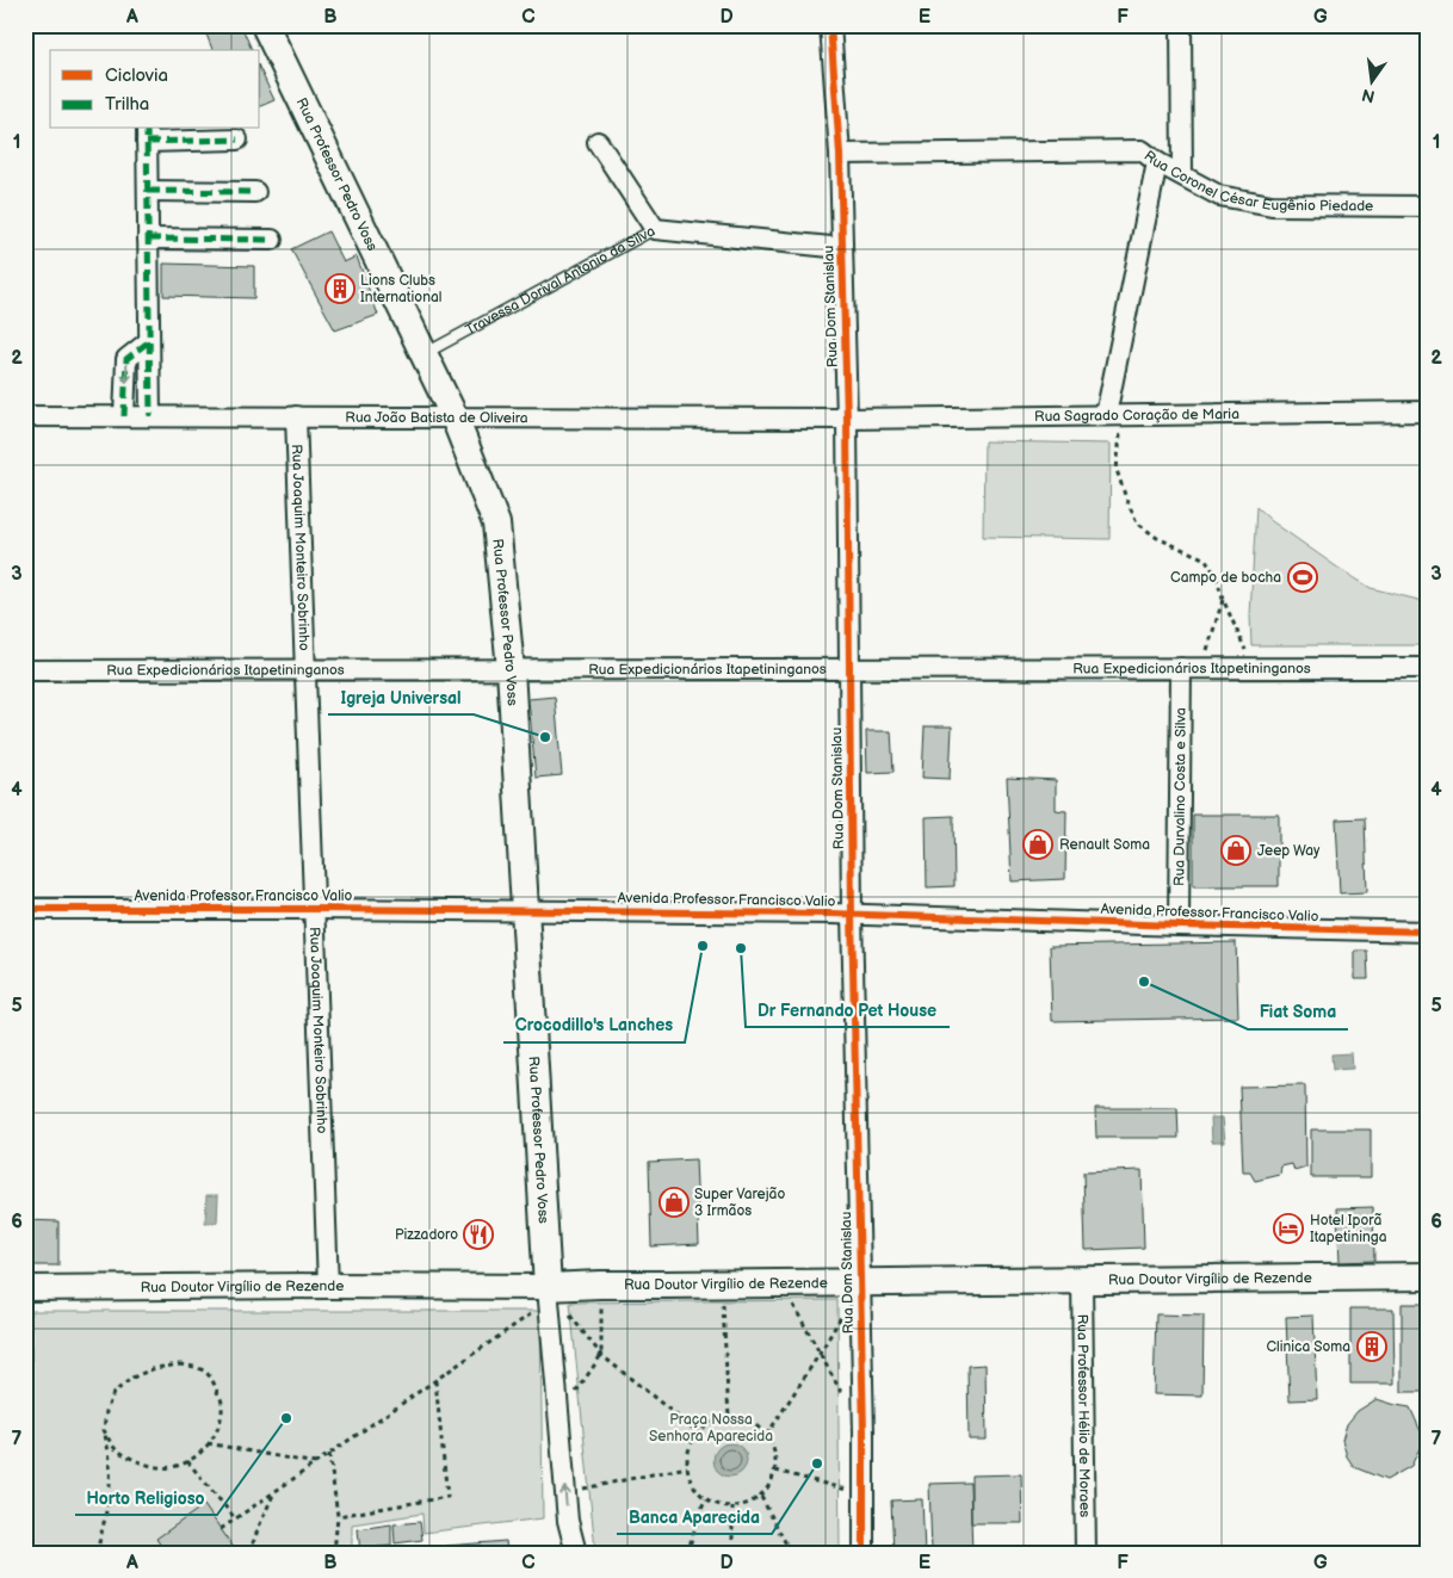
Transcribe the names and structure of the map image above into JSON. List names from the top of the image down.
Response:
{
  "streets": {
    "main road": ["Rua Professor Pedro Voss", "Rua Doutor Virgílio de Rezende"],
    "street": [
      "Rua Coronel César Eugênio Piedade",
      "Travessa Dorival Antonio da Silva",
      "Rua Dom Stanislau",
      "Rua Sagrado Coração de Maria",
      "Rua João Batista de Oliveira",
      "Rua Joaquim Monteiro Sobrinho",
      "Rua Expedicionários Itapetininganos",
      "Rua Durvalino Costa e Silva",
      "Avenida Professor Francisco Valio",
      "Rua Professor Hélio de Moraes"
    ]
  },
  "crossings": [
    ["Rua Professor Pedro Voss", "Travessa Dorival Antonio da Silva"],
    ["Rua Professor Pedro Voss", "Rua João Batista de Oliveira"],
    ["Rua Professor Pedro Voss", "Rua Expedicionários Itapetininganos"],
    ["Rua Professor Pedro Voss", "Avenida Professor Francisco Valio"],
    ["Rua Professor Pedro Voss", "Rua Doutor Virgílio de Rezende"],
    ["Rua Coronel César Eugênio Piedade", "Rua Dom Stanislau"],
    ["Travessa Dorival Antonio da Silva", "Rua Dom Stanislau"],
    ["Rua Dom Stanislau", "Rua Sagrado Coração de Maria"],
    ["Rua Dom Stanislau", "Rua João Batista de Oliveira"],
    ["Rua Dom Stanislau", "Rua Expedicionários Itapetininganos"],
    ["Rua Dom Stanislau", "Avenida Professor Francisco Valio"],
    ["Rua Dom Stanislau", "Rua Doutor Virgílio de Rezende"],
    ["Rua Sagrado Coração de Maria", "Rua João Batista de Oliveira"],
    ["Rua João Batista de Oliveira", "Rua Joaquim Monteiro Sobrinho"],
    ["Rua Joaquim Monteiro Sobrinho", "Rua Expedicionários Itapetininganos"],
    ["Rua Joaquim Monteiro Sobrinho", "Avenida Professor Francisco Valio"],
    ["Rua Joaquim Monteiro Sobrinho", "Rua Doutor Virgílio de Rezende"],
    ["Rua Expedicionários Itapetininganos", "Rua Durvalino Costa e Silva"],
    ["Rua Durvalino Costa e Silva", "Avenida Professor Francisco Valio"],
    ["Rua Doutor Virgílio de Rezende", "Rua Professor Hélio de Moraes"]
  ],
  "parks": ["Praça Nossa Senhora Aparecida"],
  "places": {
    "building": ["Lions Clubs International", "Clinica Soma"],
    "sports": ["Campo de bocha"],
    "other": [
      "Igreja Universal",
      "Crocodillo's Lanches",
      "Dr Fernando Pet House",
      "Fiat Soma",
      "Horto Religioso",
      "Banca Aparecida"
    ],
    "shop": ["Renault Soma", "Jeep Way", "Super Varejão 3 Irmãos"],
    "hotel": ["Hotel Iporã Itapetininga"],
    "restaurant": ["Pizzadoro"]
  },
  "legend": ["Ciclovia", "Trilha"],
  "north": "bottom",
  "grid": {
    "columns": [
      "A",
      "B",
      "C",
      "D",
      "E",
      "F",
      "G"
    ],
    "rows": [
      "1",
      "2",
      "3",
      "4",
      "5",
      "6",
      "7"
    ]
  }
}
